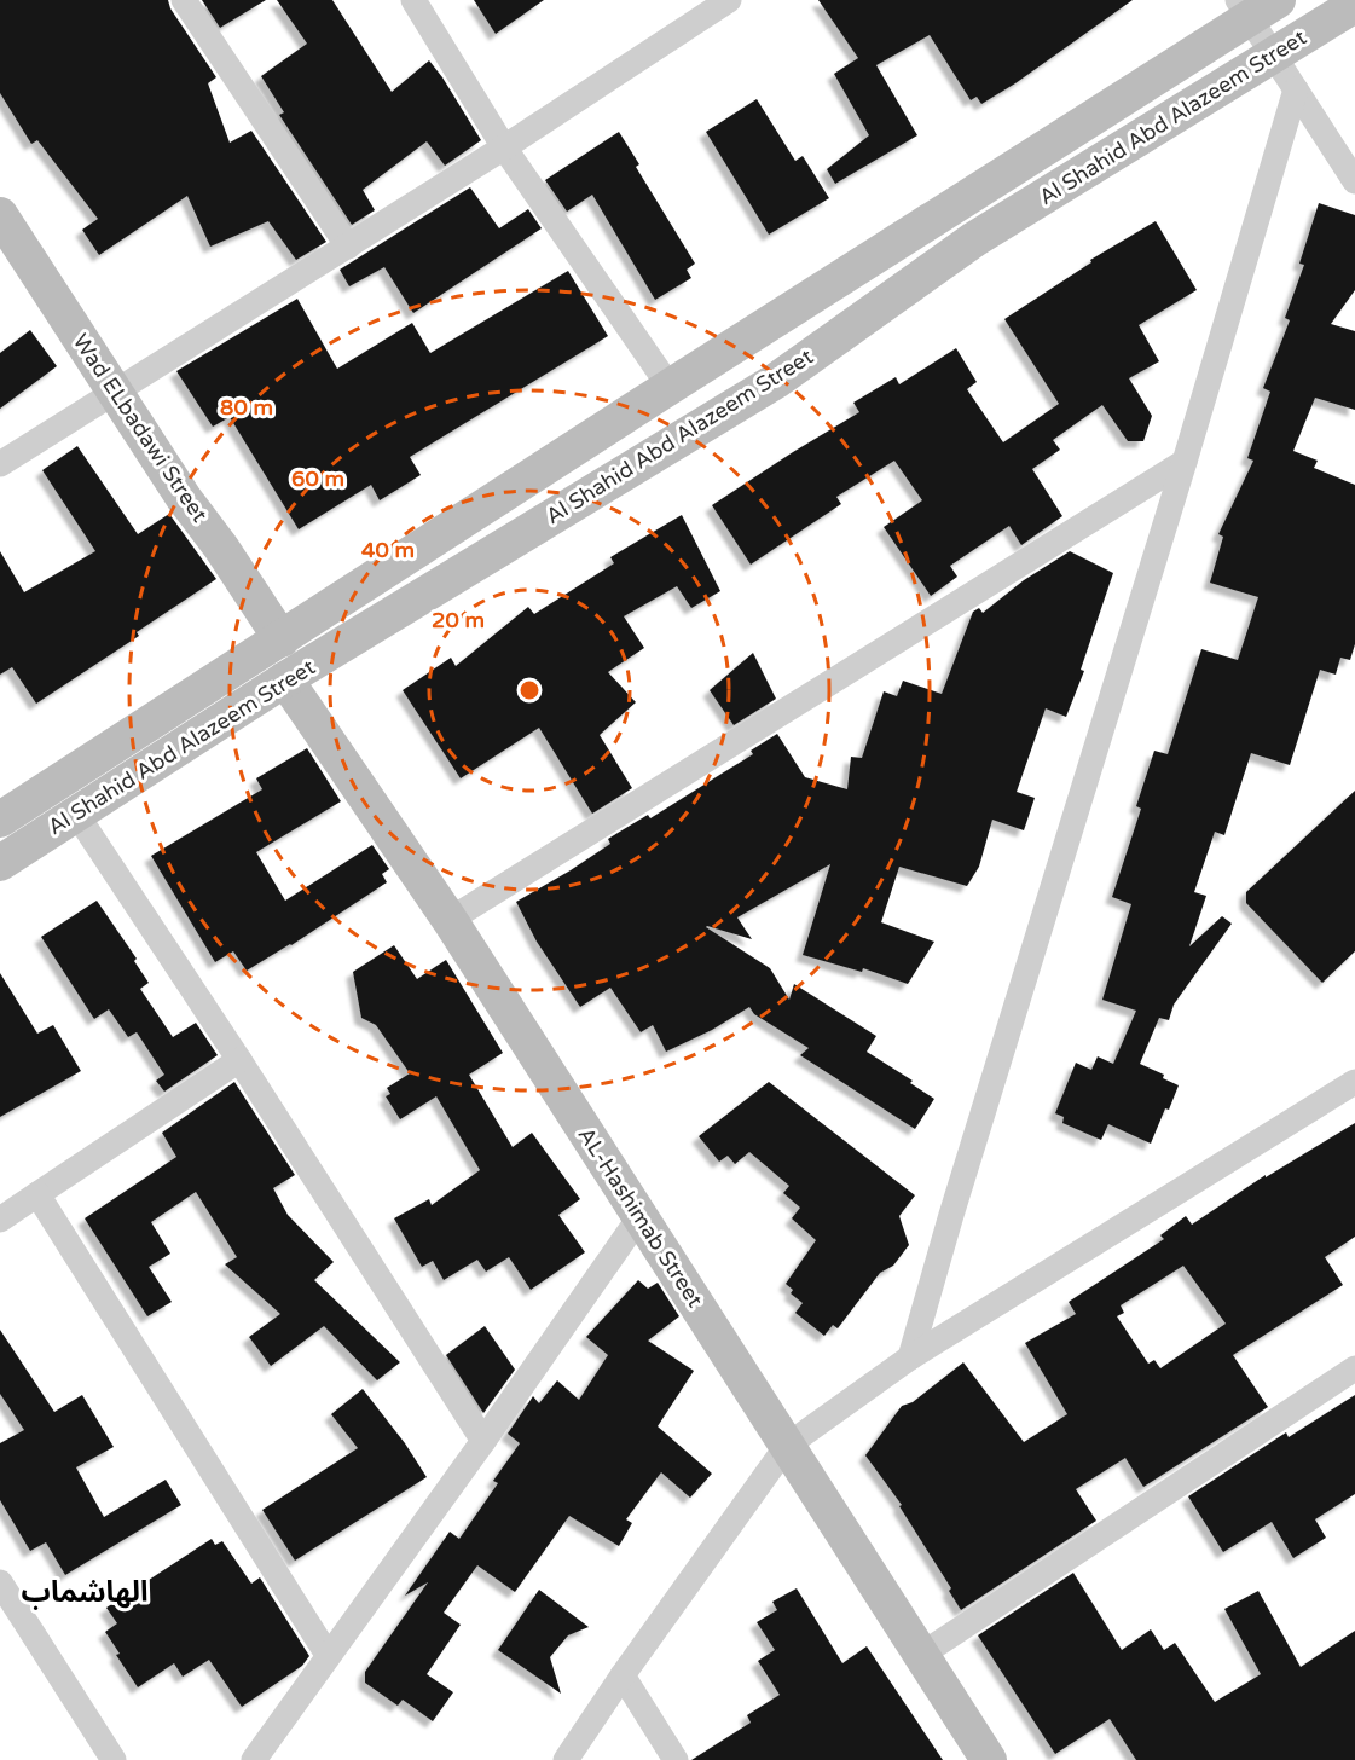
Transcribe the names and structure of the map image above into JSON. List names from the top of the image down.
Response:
{
  "streets": {
    "main road": ["Al Shahid Abd Alazeem Street", "Wad ELbadawi Street", "AL-Hashimab Street"]
  },
  "crossings": [
    ["Al Shahid Abd Alazeem Street", "Wad ELbadawi Street"],
    ["Al Shahid Abd Alazeem Street", "AL-Hashimab Street"]
  ],
  "districts": ["الهاشماب"],
  "rings": [
    "80 m",
    "60 m",
    "40 m",
    "20 m"
  ]
}
